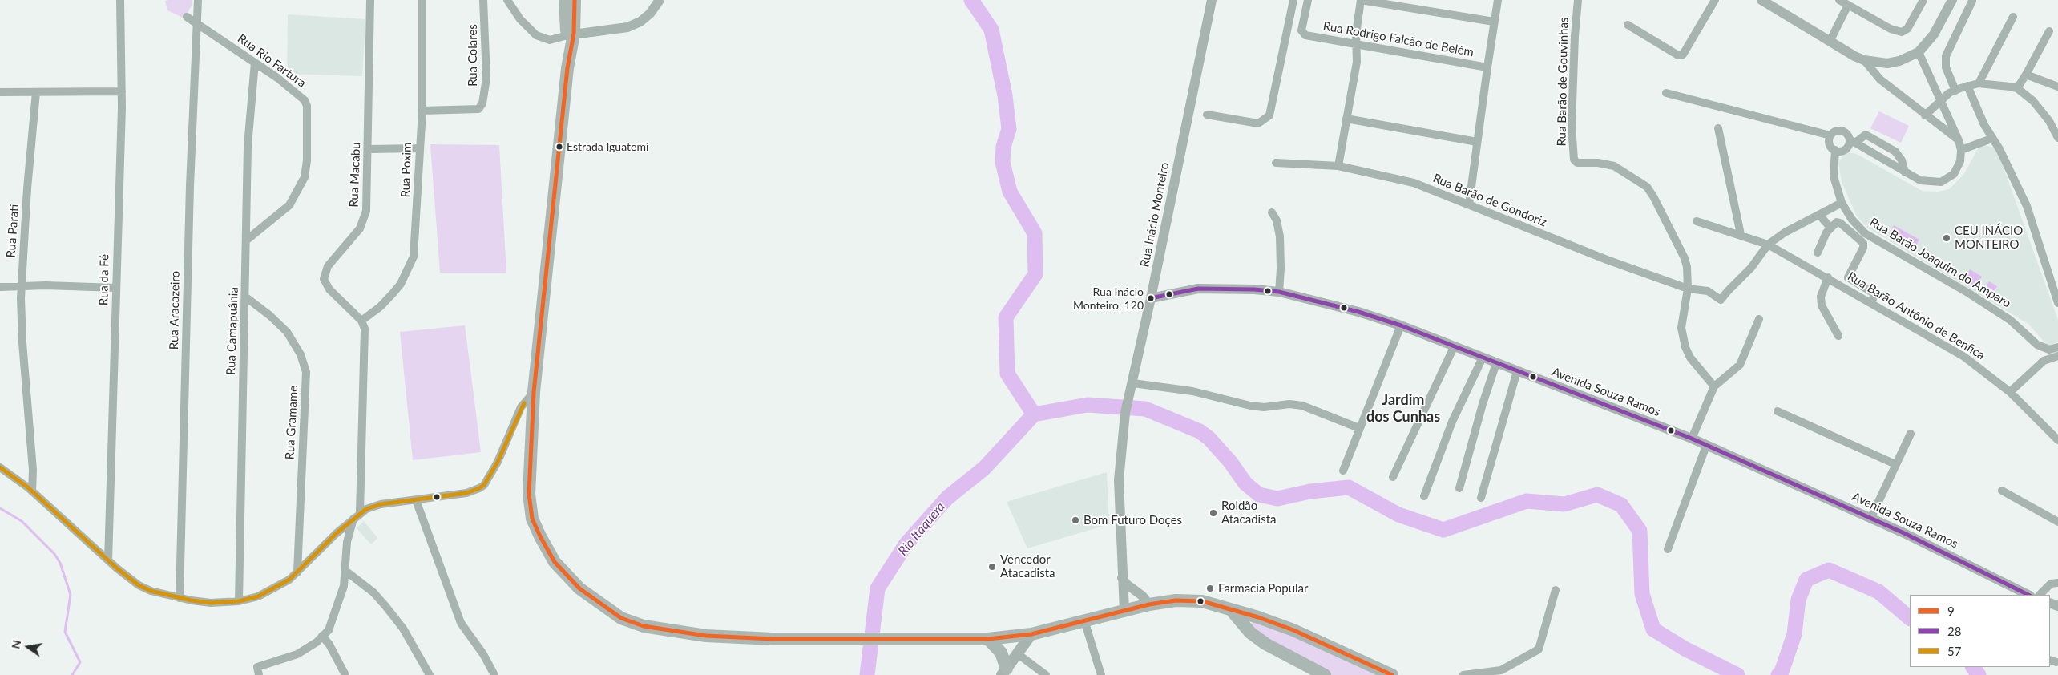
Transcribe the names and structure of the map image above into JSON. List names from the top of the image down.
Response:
{
  "streets": {
    "street": [
      "Rua Rodrigo Falcão de Belém",
      "Rua Colares",
      "Rua Rio Fartura",
      "Rua Barão de Gouvinhas",
      "Rua Poxim",
      "Rua Macabu",
      "Rua Barão de Gondoriz",
      "Rua Inácio Monteiro",
      "Rua Parati",
      "Rua Barão Joaquim do Amparo",
      "Rua da Fé",
      "Rua Aracazeiro",
      "Rua Barão Antônio de Benfica",
      "Rua Camapuânia",
      "Avenida Souza Ramos",
      "Rua Gramame"
    ]
  },
  "crossings": [
    ["Rua Colares", "Rua Poxim"],
    ["Rua Rio Fartura", "Rua Aracazeiro"],
    ["Rua Rio Fartura", "Rua Camapuânia"],
    ["Rua Barão de Gouvinhas", "Rua Barão de Gondoriz"],
    ["Rua Poxim", "Rua Macabu"],
    ["Rua Barão de Gondoriz", "Rua Barão Antônio de Benfica"],
    ["Rua Inácio Monteiro", "Avenida Souza Ramos"],
    ["Rua Camapuânia", "Rua Gramame"]
  ],
  "districts": ["Jardim dos Cunhas"],
  "water": ["Rio Itaquera"],
  "places": [
    "Estrada Iguatemi",
    "CEU INÁCIO MONTEIRO",
    "Rua Inácio Monteiro, 120",
    "Roldão Atacadista",
    "Bom Futuro Doçes",
    "Vencedor Atacadista",
    "Farmacia Popular"
  ],
  "lines": ["transit line 9", "transit line 28", "transit line 57"],
  "legend": ["9", "28", "57"],
  "north": "left"
}
